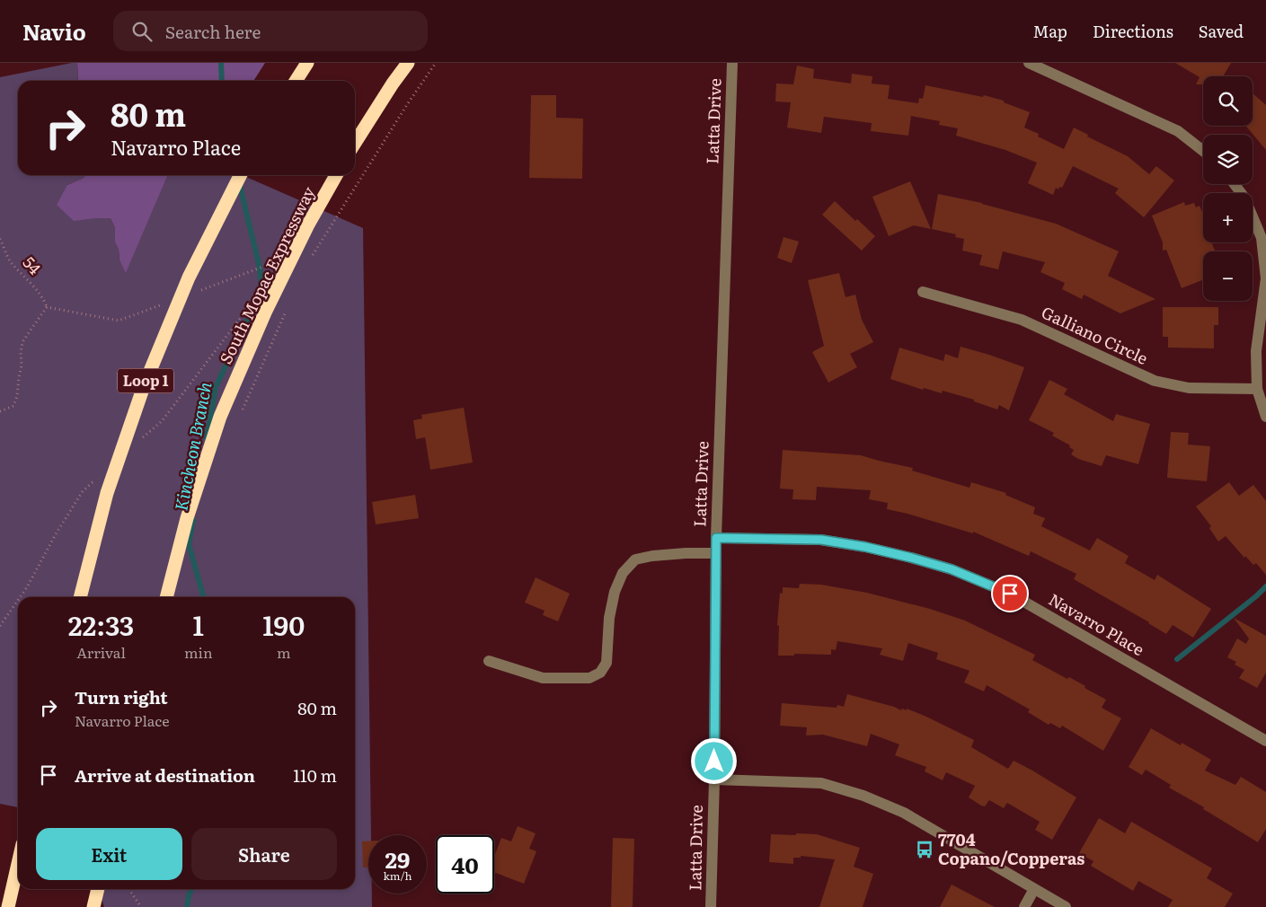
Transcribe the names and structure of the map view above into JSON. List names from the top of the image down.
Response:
{
  "streets": {
    "highway": ["South Mopac Expressway", "Loop 1"],
    "street": ["Latta Drive", "Galliano Circle", "Navarro Place"],
    "path": ["54"]
  },
  "crossings": [
    ["Latta Drive", "Navarro Place"]
  ],
  "water": ["Kincheon Branch"],
  "places": {
    "bus stop": ["7704 Copano/Copperas"]
  },
  "page": {
    "header": "Navio",
    "search": "Search here",
    "nav": ["Map", "Directions", "Saved"],
    "map_buttons": ["+", "−"],
    "turn": ["80 m", "Navarro Place"],
    "eta": [
      "22:33",
      "Arrival",
      "1",
      "min",
      "190",
      "m"
    ],
    "list": [
      {
        "name": "Turn right",
        "note": "Navarro Place",
        "value": "80 m"
      },
      {
        "name": "Arrive at destination",
        "value": "110 m"
      }
    ],
    "buttons": ["Exit", "Share"],
    "speed": "29 km/h",
    "limit": "40"
  }
}
